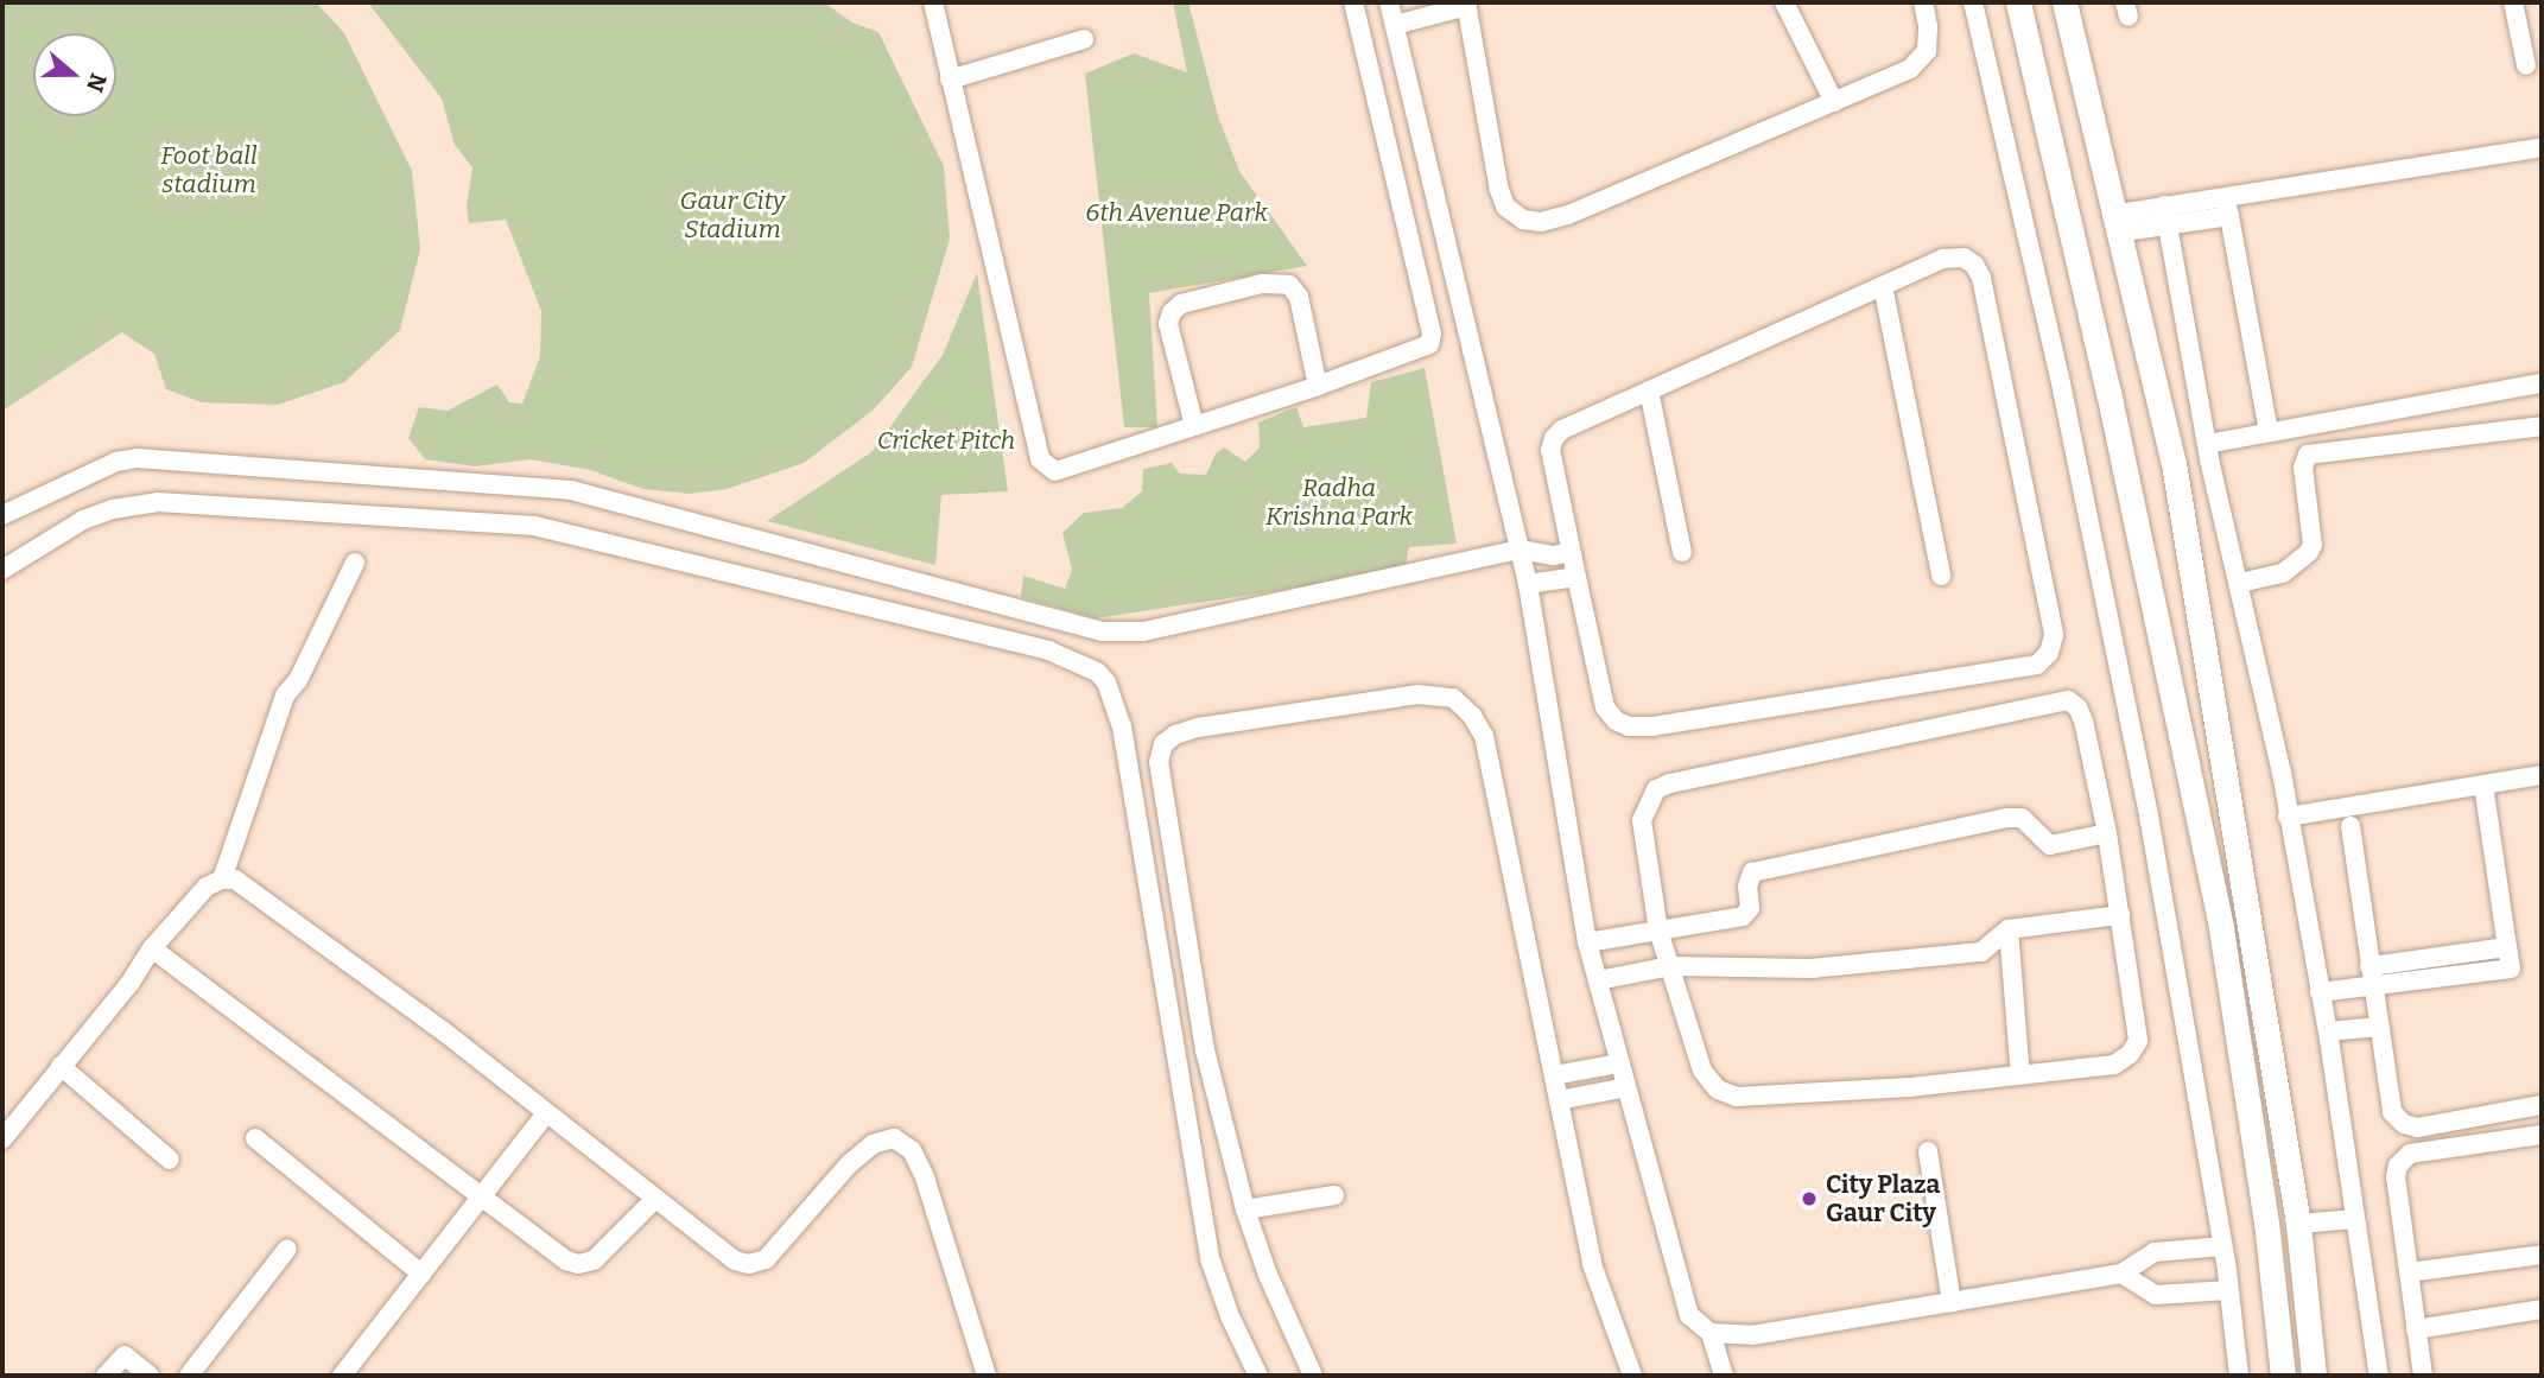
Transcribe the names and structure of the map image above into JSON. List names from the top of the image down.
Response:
{
  "parks": [
    "Foot ball stadium",
    "Gaur City Stadium",
    "6th Avenue Park",
    "Cricket Pitch",
    "Radha Krishna Park"
  ],
  "places": ["City Plaza Gaur City"],
  "north": "right"
}
